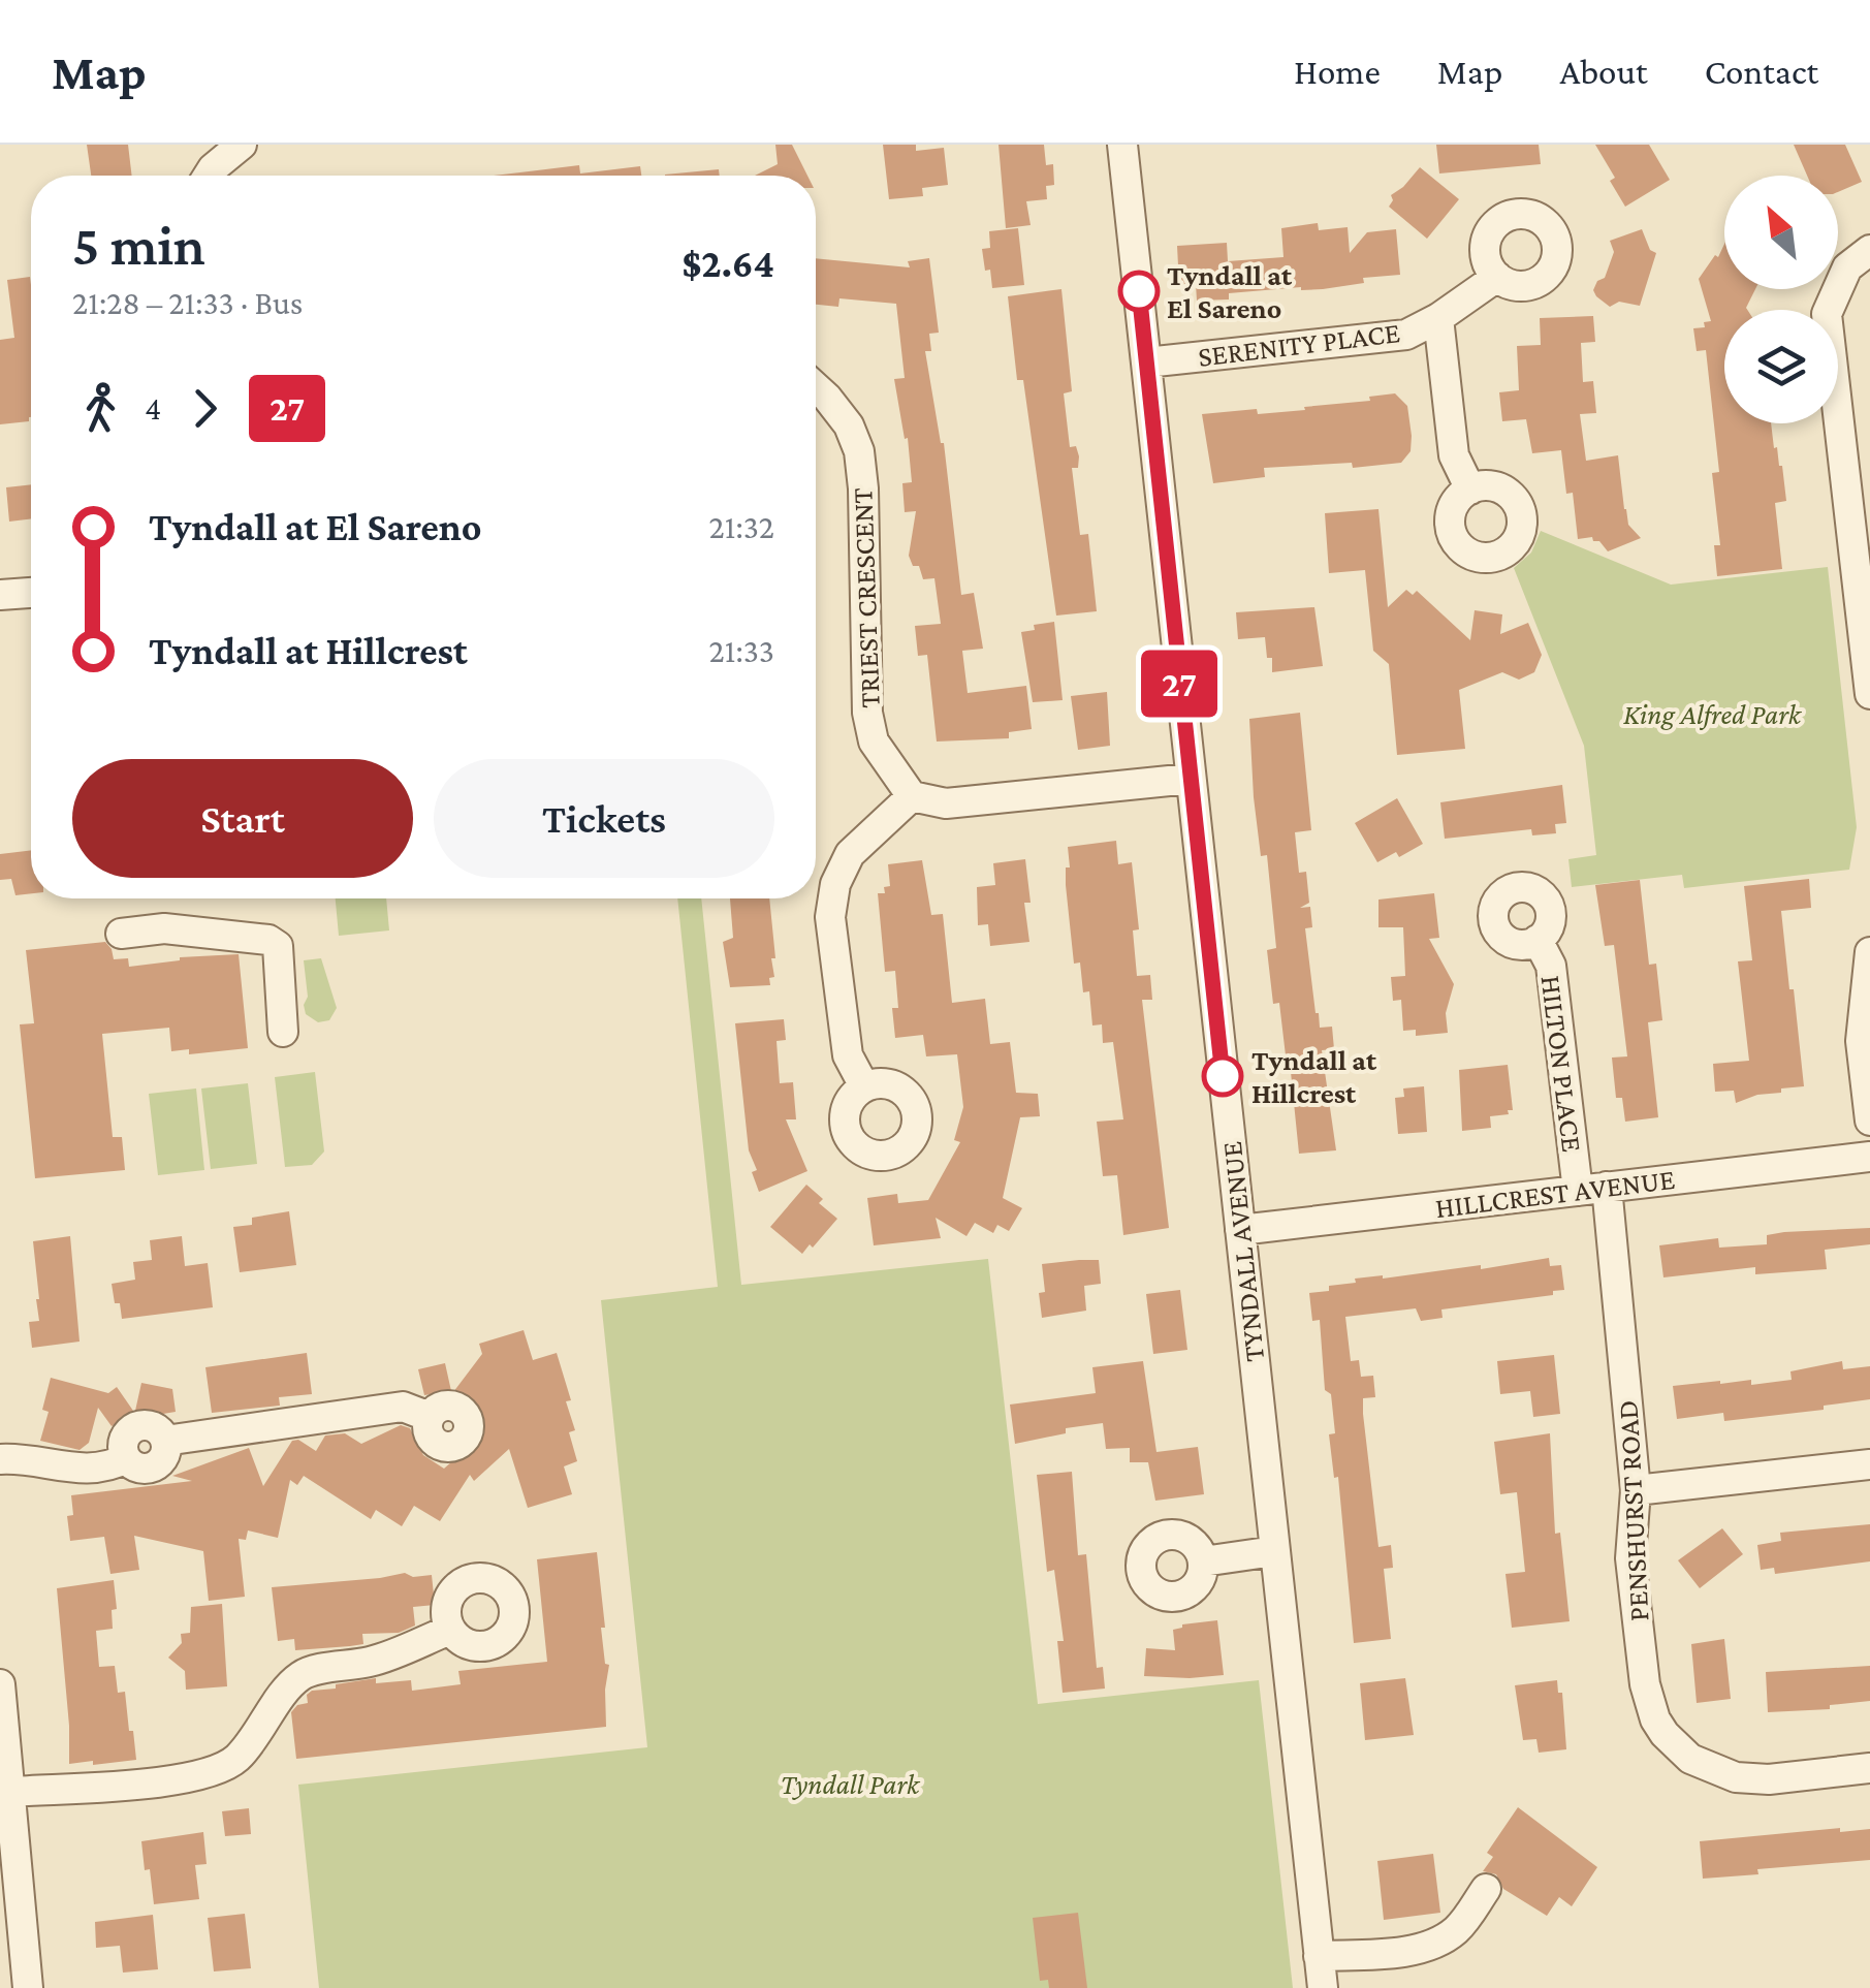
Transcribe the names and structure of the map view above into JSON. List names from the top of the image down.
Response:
{
  "streets": {
    "street": [
      "SERENITY PLACE",
      "TRIEST CRESCENT",
      "HILTON PLACE",
      "HILLCREST AVENUE",
      "TYNDALL AVENUE",
      "PENSHURST ROAD"
    ]
  },
  "crossings": [
    ["SERENITY PLACE", "TYNDALL AVENUE"],
    ["HILTON PLACE", "HILLCREST AVENUE"],
    ["HILTON PLACE", "PENSHURST ROAD"],
    ["HILLCREST AVENUE", "TYNDALL AVENUE"],
    ["HILLCREST AVENUE", "PENSHURST ROAD"]
  ],
  "parks": ["King Alfred Park", "Tyndall Park"],
  "places": ["Tyndall at El Sareno", "Tyndall at Hillcrest"],
  "lines": ["bus line 27"],
  "north": "top left",
  "page": {
    "header": "Map",
    "nav": [
      "Home",
      "Map",
      "About",
      "Contact"
    ],
    "on_map": "27",
    "heading": ["5 min", "21:28 – 21:33 · Bus", "$2.64"],
    "legs": ["4", "27"],
    "list": [
      {
        "name": "Tyndall at El Sareno",
        "value": "21:32"
      },
      {
        "name": "Tyndall at Hillcrest",
        "value": "21:33"
      }
    ],
    "buttons": ["Start", "Tickets"]
  }
}
